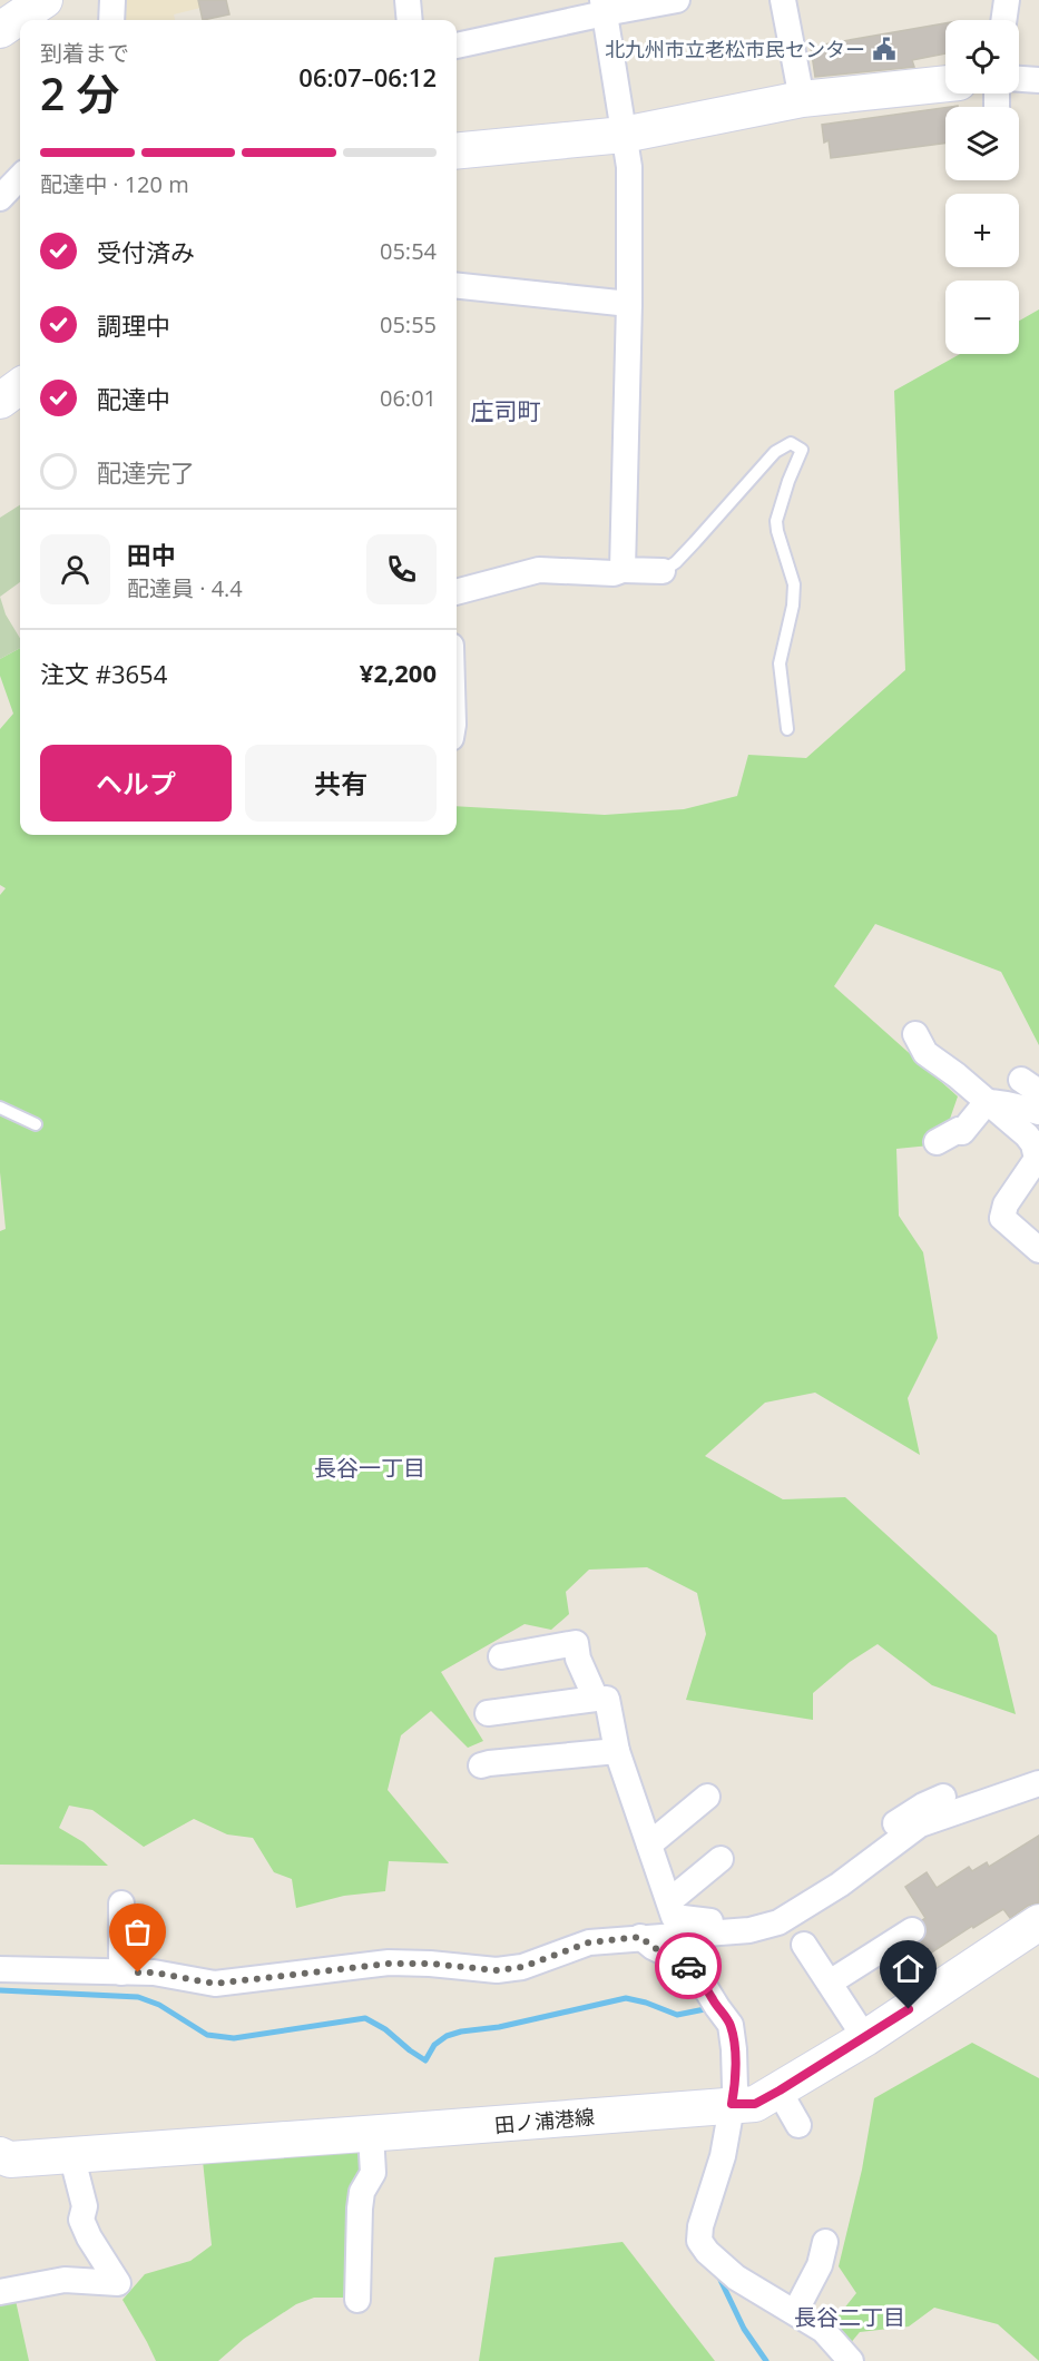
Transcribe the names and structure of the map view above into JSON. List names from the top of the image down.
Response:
{
  "streets": {
    "main road": ["田ノ浦港線"]
  },
  "districts": ["庄司町", "長谷一丁目", "長谷二丁目"],
  "places": {
    "public building": ["北九州市立老松市民センター"]
  },
  "page": {
    "map_buttons": ["+", "−"],
    "heading": ["2 分", "到着まで", "06:07–06:12"],
    "panel": [
      "田中",
      "配達員 · 4.4",
      "注文 #3654",
      "¥2,200"
    ],
    "bar": "配達中 · 120 m",
    "list": [
      ["受付済み", "05:54"],
      ["調理中", "05:55"],
      ["配達中", "06:01"],
      "配達完了"
    ],
    "buttons": ["ヘルプ", "共有"]
  }
}
